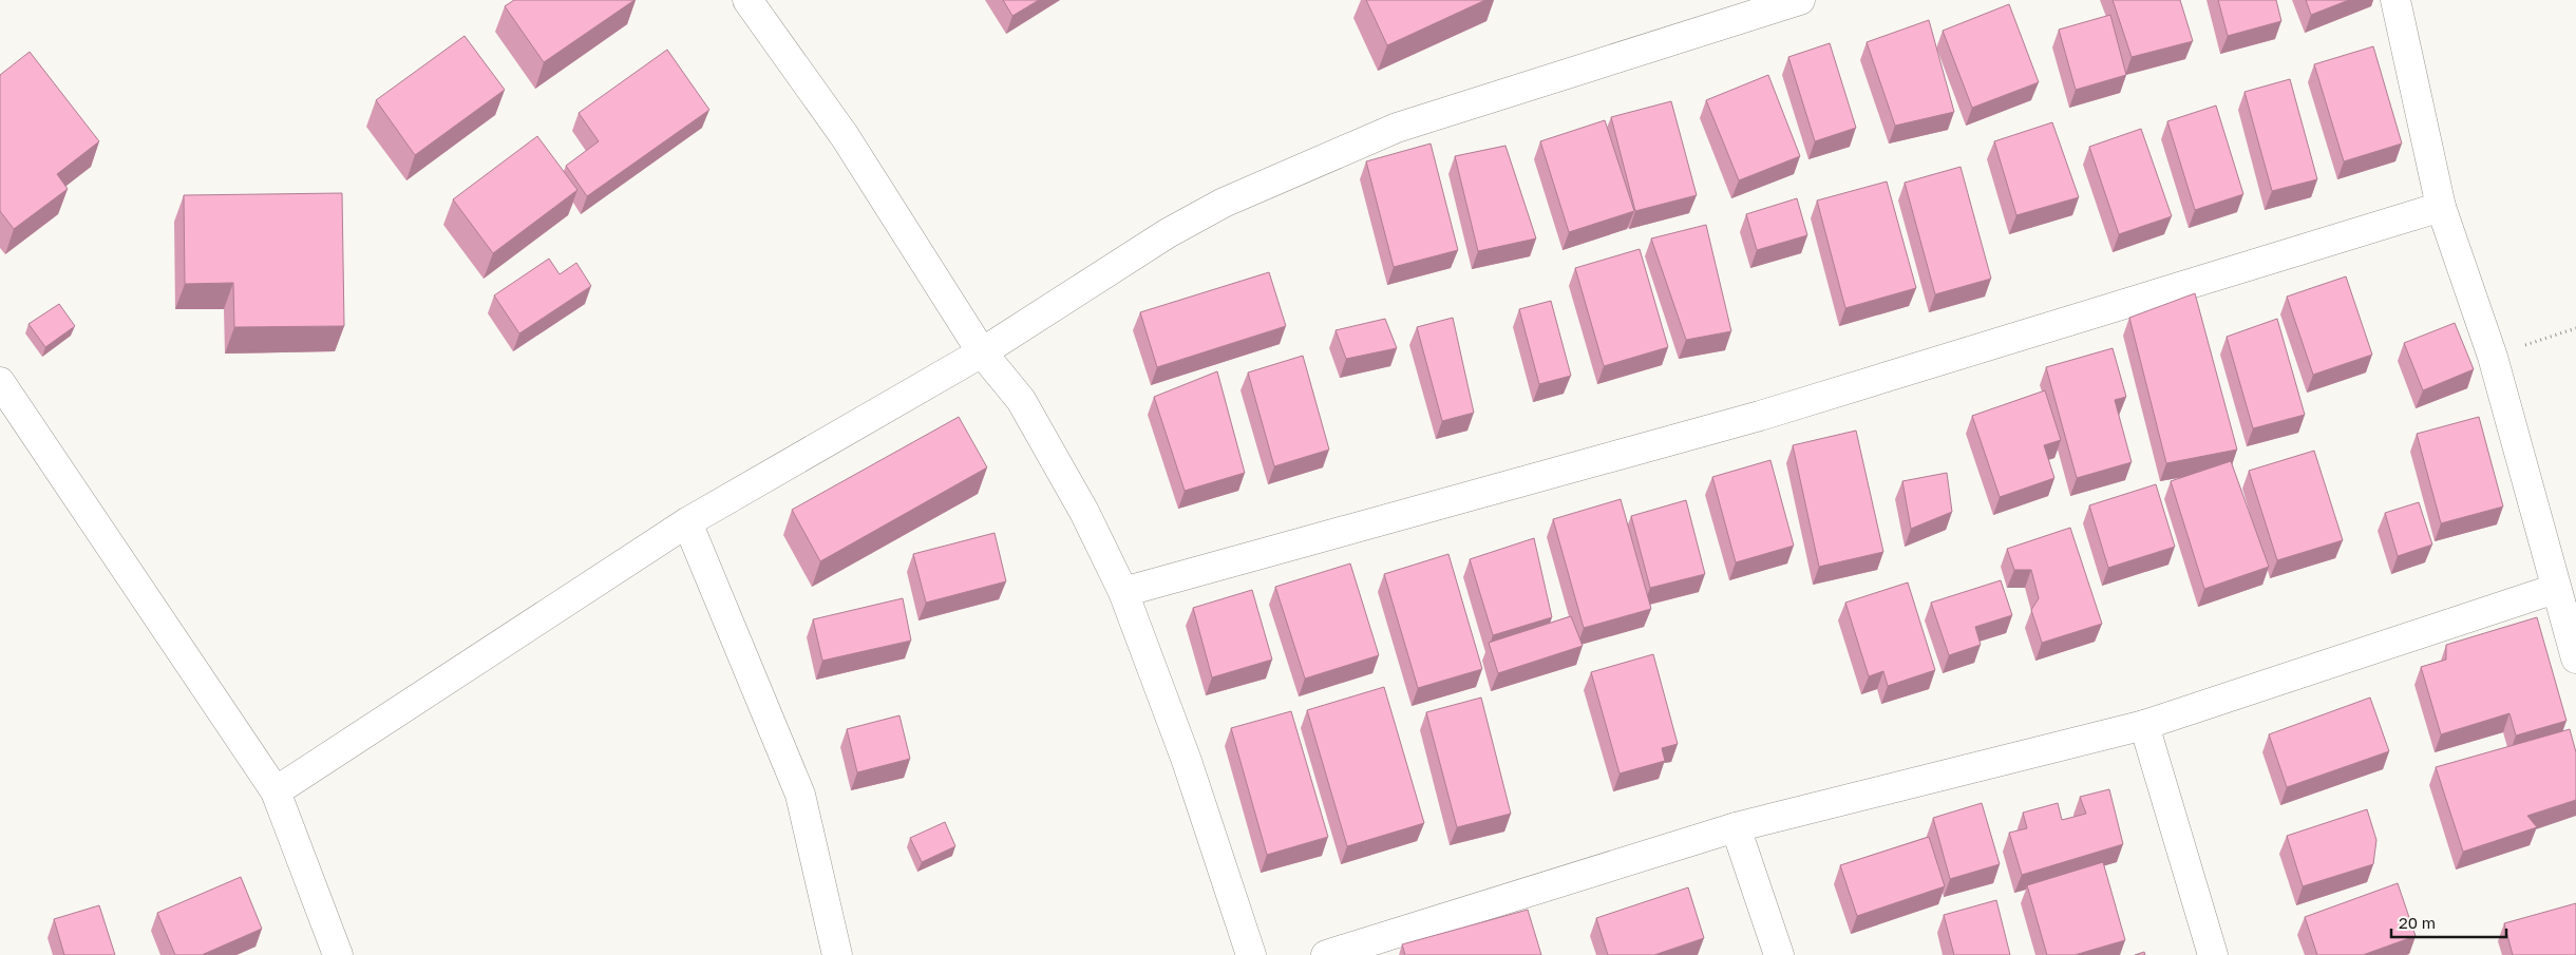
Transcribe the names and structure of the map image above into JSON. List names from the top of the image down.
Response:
{
  "scale_bar": "20 m"
}
